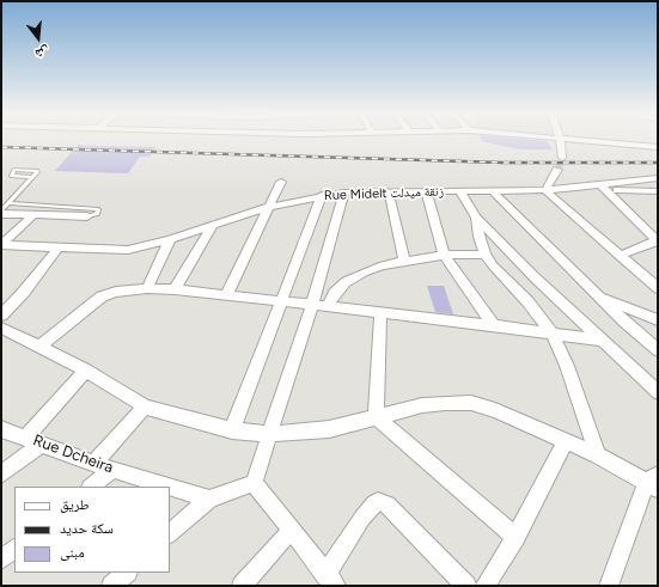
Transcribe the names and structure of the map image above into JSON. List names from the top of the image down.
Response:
{
  "streets": {
    "street": ["Rue Midelt زنقة ميدلت", "Rue Dcheira"]
  },
  "legend": ["طريق", "سكة حديد", "مبنى"],
  "north": "bottom"
}
